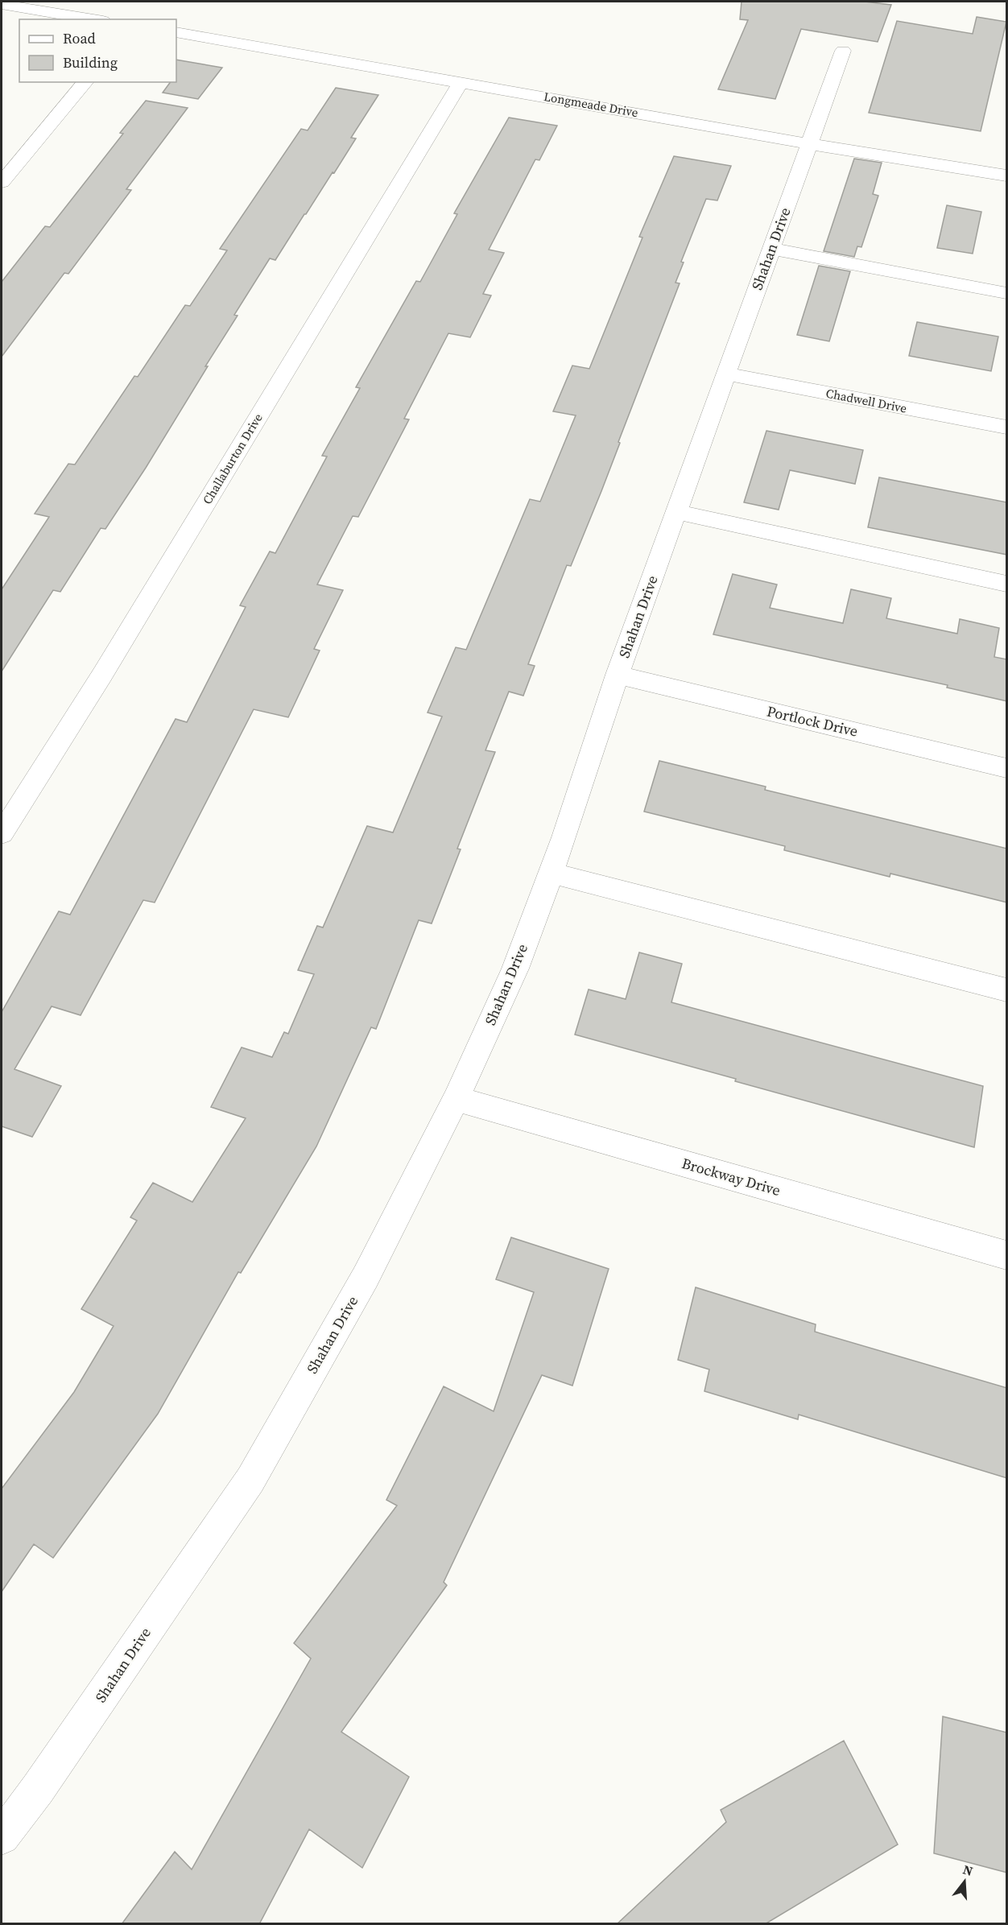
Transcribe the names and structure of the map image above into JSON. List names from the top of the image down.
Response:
{
  "streets": {
    "street": [
      "Longmeade Drive",
      "Shahan Drive",
      "Chadwell Drive",
      "Challaburton Drive",
      "Portlock Drive",
      "Brockway Drive"
    ]
  },
  "crossings": [
    ["Longmeade Drive", "Shahan Drive"],
    ["Longmeade Drive", "Challaburton Drive"],
    ["Shahan Drive", "Chadwell Drive"],
    ["Shahan Drive", "Portlock Drive"],
    ["Shahan Drive", "Brockway Drive"]
  ],
  "legend": ["Road", "Building"],
  "north": "top"
}
